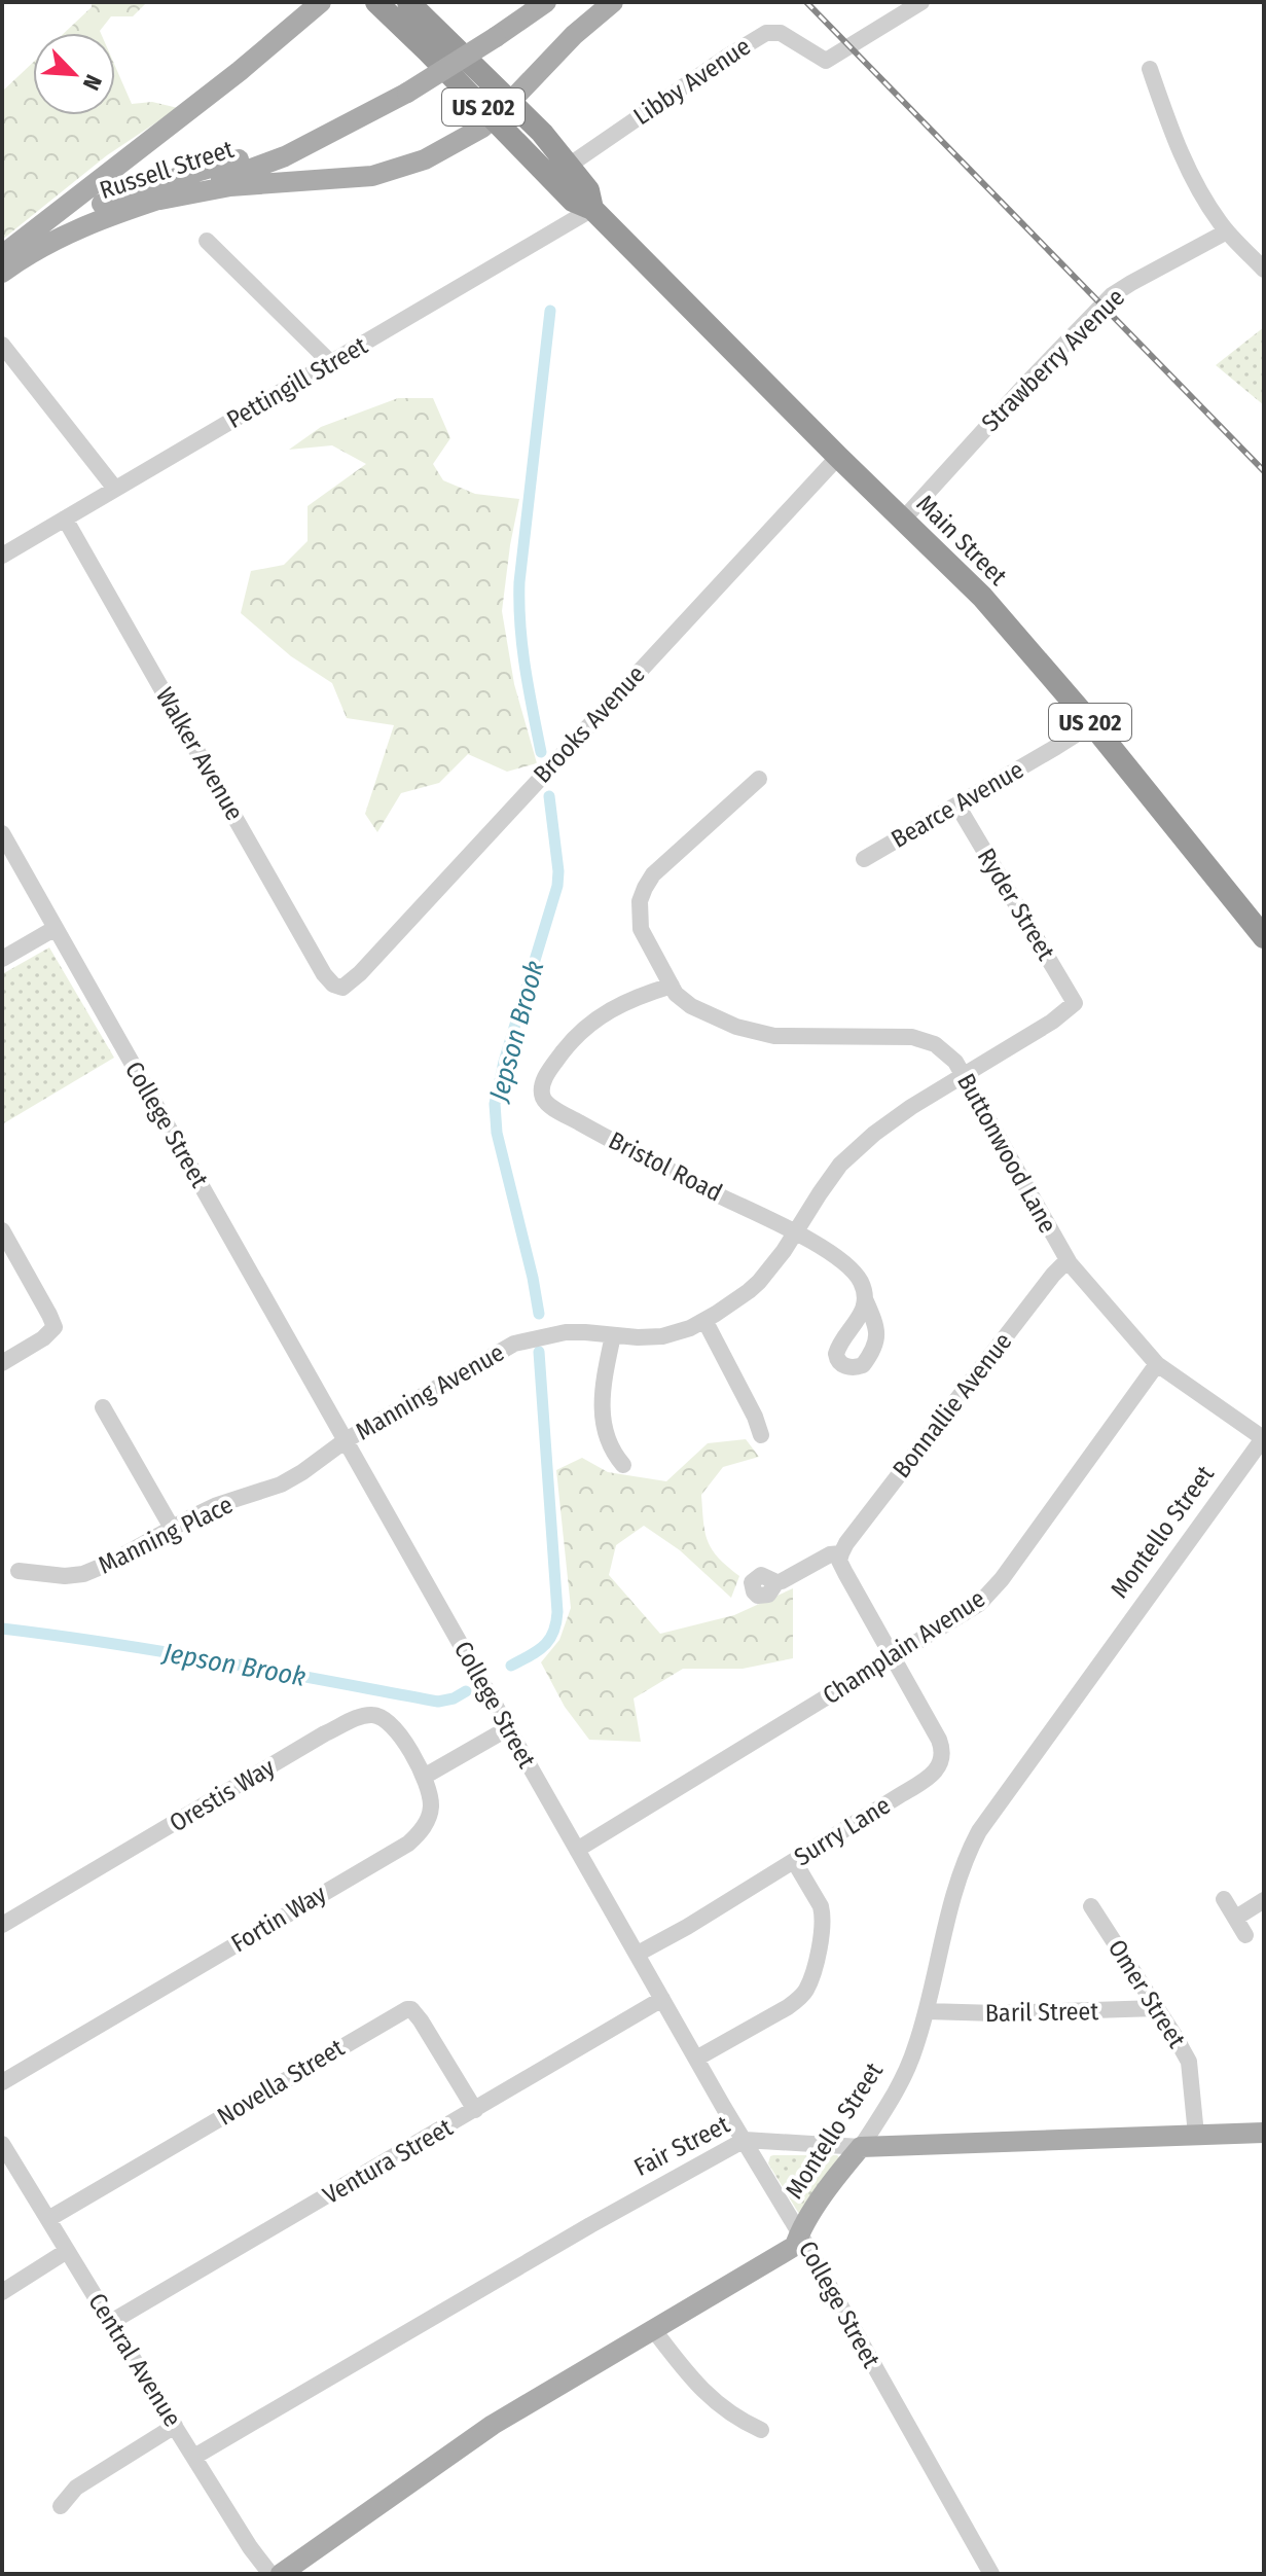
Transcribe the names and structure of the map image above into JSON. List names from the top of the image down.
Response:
{
  "streets": {
    "highway": ["US 202", "Main Street"],
    "main road": ["Russell Street", "Montello Street", "Fair Street"],
    "street": [
      "Libby Avenue",
      "Strawberry Avenue",
      "Pettingill Street",
      "Brooks Avenue",
      "Walker Avenue",
      "Bearce Avenue",
      "Ryder Street",
      "College Street",
      "Buttonwood Lane",
      "Bristol Road",
      "Manning Avenue",
      "Bonnallie Avenue",
      "Manning Place",
      "Champlain Avenue",
      "Orestis Way",
      "Surry Lane",
      "Fortin Way",
      "Omer Street",
      "Baril Street",
      "Novella Street",
      "Ventura Street",
      "Central Avenue"
    ]
  },
  "crossings": [
    ["Libby Avenue", "Main Street"],
    ["Strawberry Avenue", "Main Street"],
    ["Pettingill Street", "Main Street"],
    ["Pettingill Street", "Walker Avenue"],
    ["Main Street", "Brooks Avenue"],
    ["Main Street", "Bearce Avenue"],
    ["Brooks Avenue", "Walker Avenue"],
    ["Bearce Avenue", "Ryder Street"],
    ["Ryder Street", "Manning Avenue"],
    ["College Street", "Manning Avenue"],
    ["College Street", "Montello Street"],
    ["College Street", "Manning Place"],
    ["College Street", "Champlain Avenue"],
    ["College Street", "Surry Lane"],
    ["College Street", "Fair Street"],
    ["College Street", "Ventura Street"],
    ["Buttonwood Lane", "Bristol Road"],
    ["Buttonwood Lane", "Manning Avenue"],
    ["Buttonwood Lane", "Bonnallie Avenue"],
    ["Buttonwood Lane", "Montello Street"],
    ["Buttonwood Lane", "Champlain Avenue"],
    ["Bristol Road", "Manning Avenue"],
    ["Manning Avenue", "Manning Place"],
    ["Montello Street", "Baril Street"],
    ["Montello Street", "Fair Street"],
    ["Champlain Avenue", "Surry Lane"],
    ["Orestis Way", "Fortin Way"],
    ["Omer Street", "Baril Street"],
    ["Omer Street", "Fair Street"],
    ["Novella Street", "Ventura Street"],
    ["Novella Street", "Central Avenue"],
    ["Fair Street", "Central Avenue"],
    ["Ventura Street", "Central Avenue"]
  ],
  "water": ["Jepson Brook"],
  "north": "bottom right"
}
